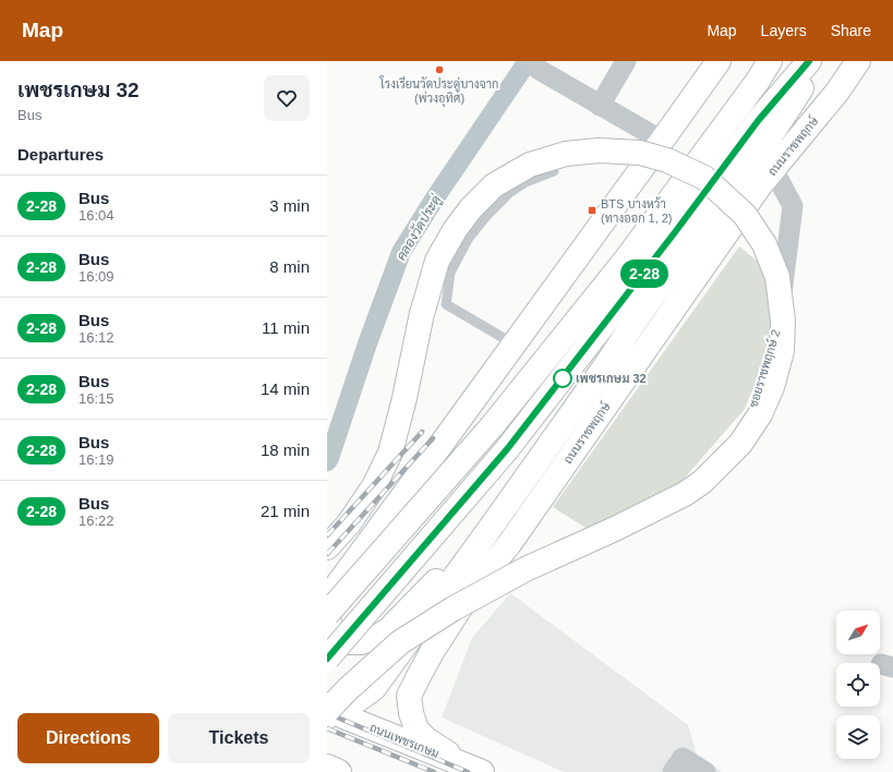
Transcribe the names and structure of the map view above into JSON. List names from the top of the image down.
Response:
{
  "streets": {
    "main road": ["ถนนราชพฤกษ์", "ถนนเพชรเกษม"],
    "street": ["ซอยราชพฤกษ์ 2"]
  },
  "crossings": [
    ["ถนนราชพฤกษ์", "ซอยราชพฤกษ์ 2"],
    ["ถนนราชพฤกษ์", "ถนนเพชรเกษม"]
  ],
  "water": ["คลองวัดประดู่"],
  "places": {
    "other": ["โรงเรียนวัดประดู่บางจาก (พ่วงอุทิศ)", "เพชรเกษม 32"],
    "transit": ["BTS บางหว้า (ทางออก 1, 2)"]
  },
  "lines": ["bus line 2-28"],
  "north": "top right",
  "page": {
    "header": "Map",
    "nav": ["Map", "Layers", "Share"],
    "heading": [
      ["เพชรเกษม 32", "Bus"],
      "Departures"
    ],
    "on_map": "2-28",
    "list": [
      {
        "mark": "2-28",
        "name": "Bus",
        "note": "16:04",
        "value": "3 min"
      },
      {
        "mark": "2-28",
        "name": "Bus",
        "note": "16:09",
        "value": "8 min"
      },
      {
        "mark": "2-28",
        "name": "Bus",
        "note": "16:12",
        "value": "11 min"
      },
      {
        "mark": "2-28",
        "name": "Bus",
        "note": "16:15",
        "value": "14 min"
      },
      {
        "mark": "2-28",
        "name": "Bus",
        "note": "16:19",
        "value": "18 min"
      },
      {
        "mark": "2-28",
        "name": "Bus",
        "note": "16:22",
        "value": "21 min"
      }
    ],
    "buttons": ["Directions", "Tickets"]
  }
}
